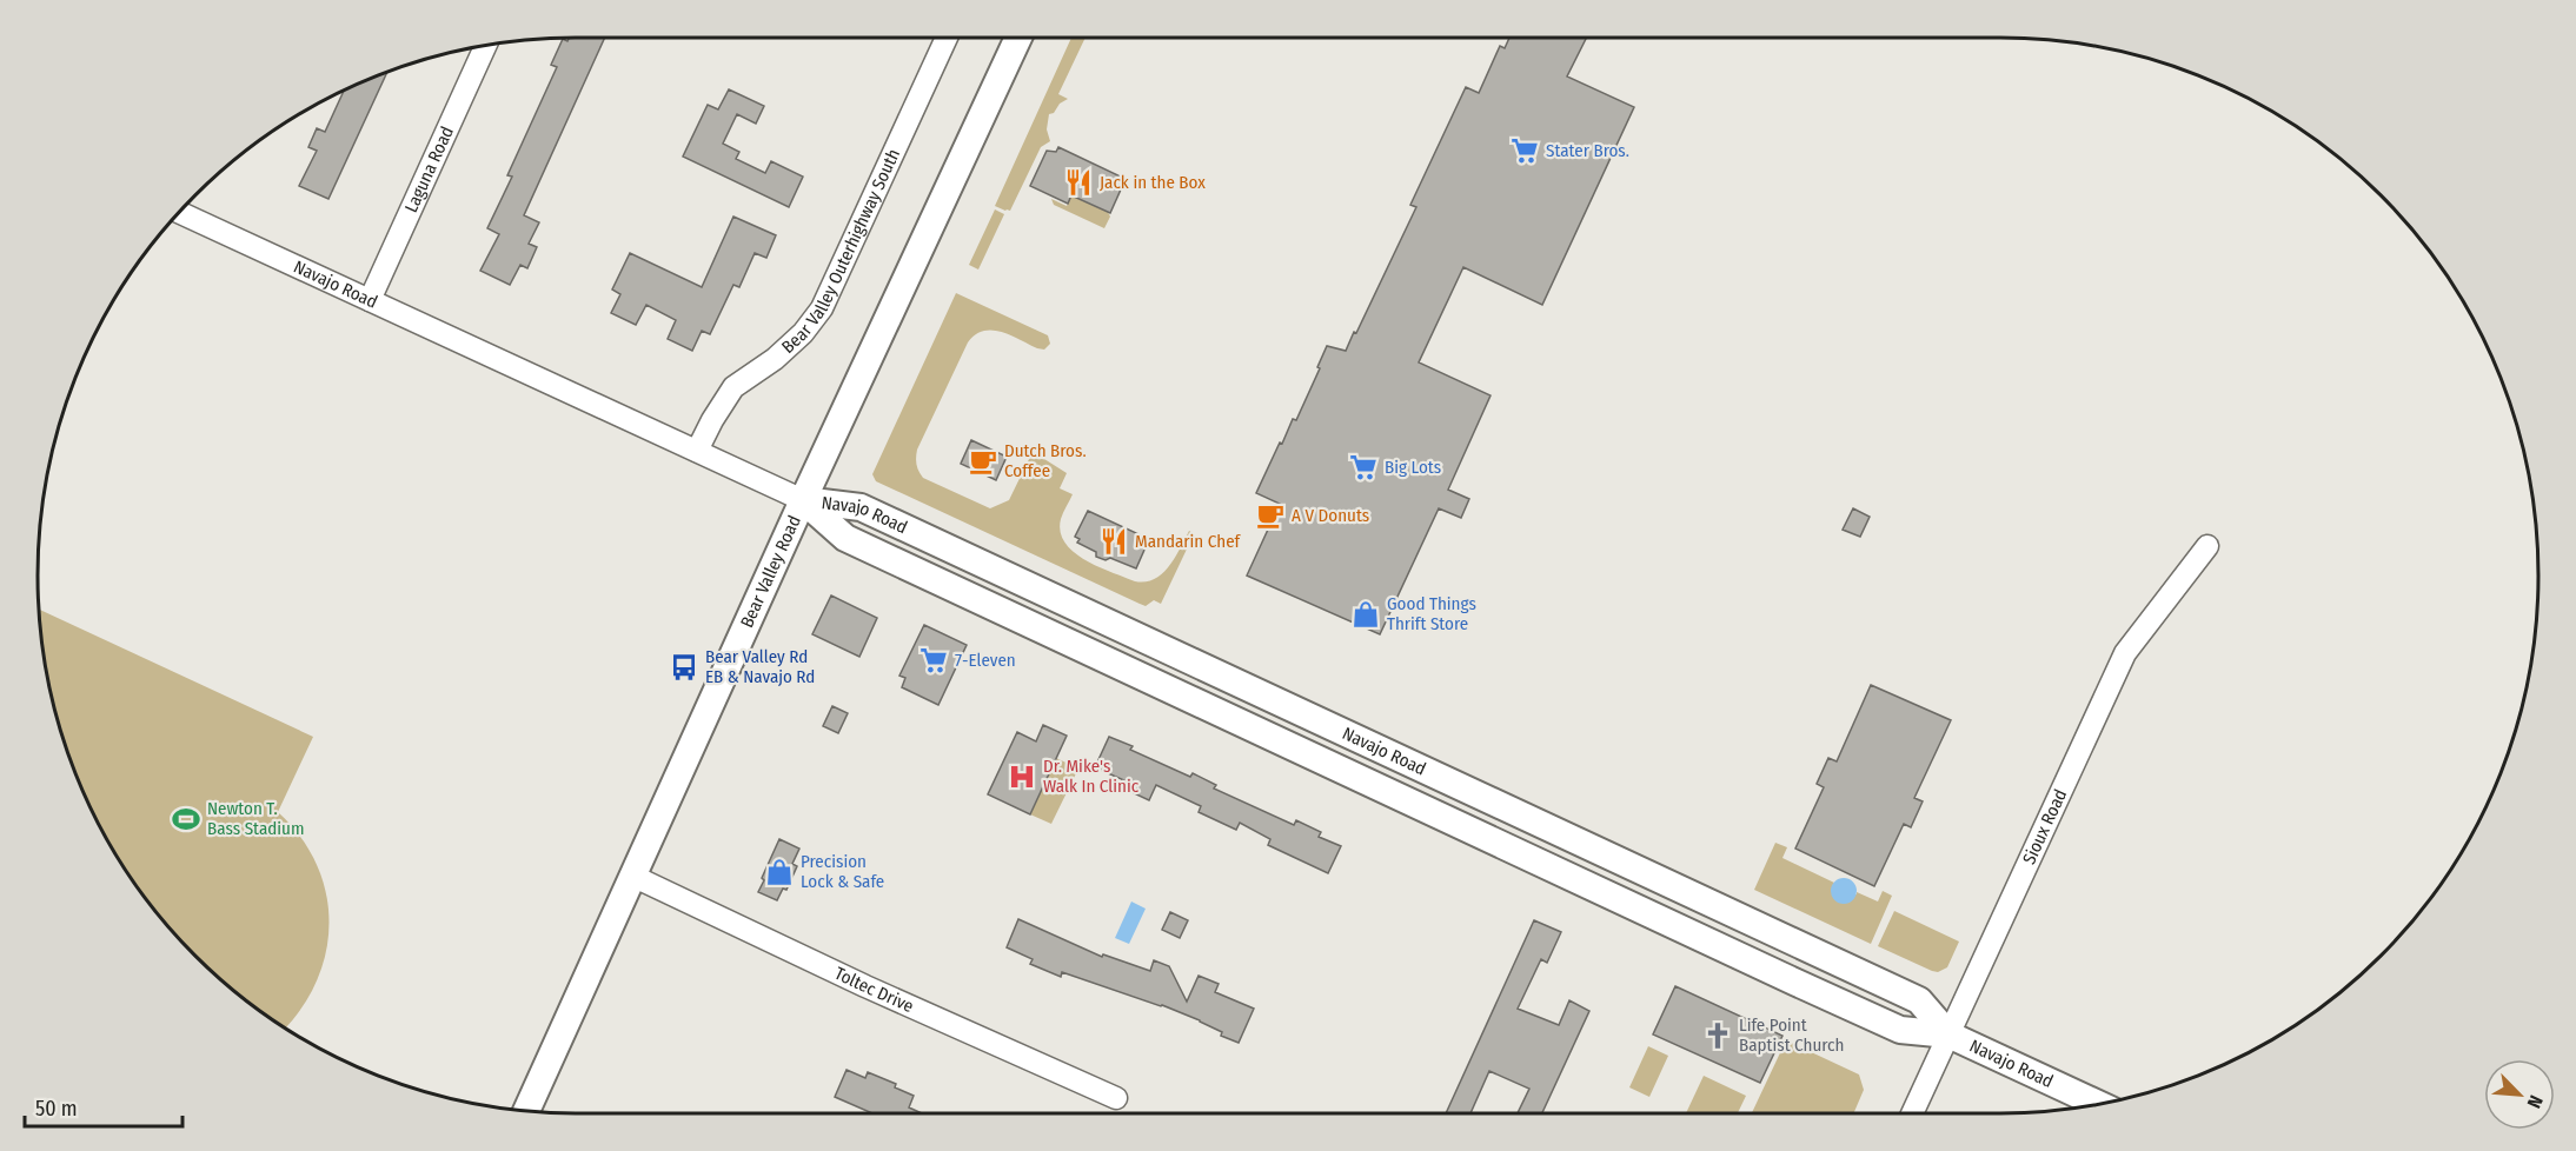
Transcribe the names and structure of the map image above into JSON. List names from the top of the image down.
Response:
{
  "streets": {
    "main road": ["Navajo Road", "Bear Valley Road"],
    "street": [
      "Laguna Road",
      "Bear Valley Outerhighway South",
      "Sioux Road",
      "Toltec Drive"
    ]
  },
  "crossings": [
    ["Laguna Road", "Navajo Road"],
    ["Bear Valley Outerhighway South", "Navajo Road"],
    ["Navajo Road", "Bear Valley Road"],
    ["Navajo Road", "Sioux Road"],
    ["Bear Valley Road", "Toltec Drive"]
  ],
  "places": {
    "supermarket": ["Stater Bros.", "Big Lots", "7-Eleven"],
    "restaurant": ["Jack in the Box", "Mandarin Chef"],
    "cafe": ["Dutch Bros. Coffee", "A V Donuts"],
    "shop": ["Good Things Thrift Store", "Precision Lock & Safe"],
    "bus stop": ["Bear Valley Rd EB & Navajo Rd"],
    "hospital": ["Dr. Mike's Walk In Clinic"],
    "sports": ["Newton T. Bass Stadium"],
    "church": ["Life Point Baptist Church"]
  },
  "scale_bar": "50 m",
  "north": "bottom right"
}
